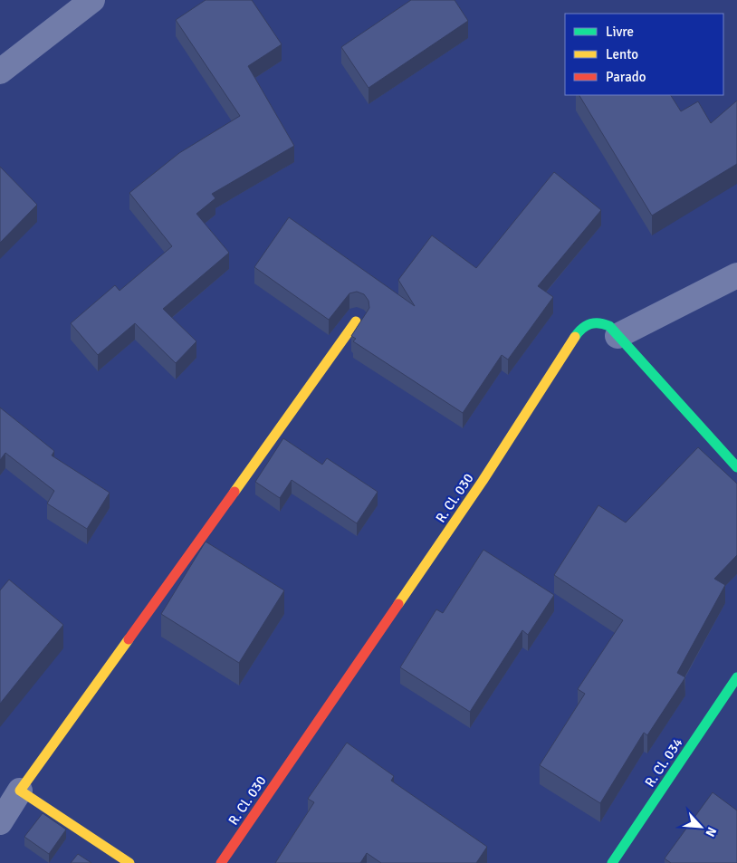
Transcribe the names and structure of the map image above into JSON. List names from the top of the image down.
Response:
{
  "streets": {
    "street": ["R. Cl. 030", "R. Cl. 034"]
  },
  "legend": ["Livre", "Lento", "Parado"],
  "north": "bottom right"
}
